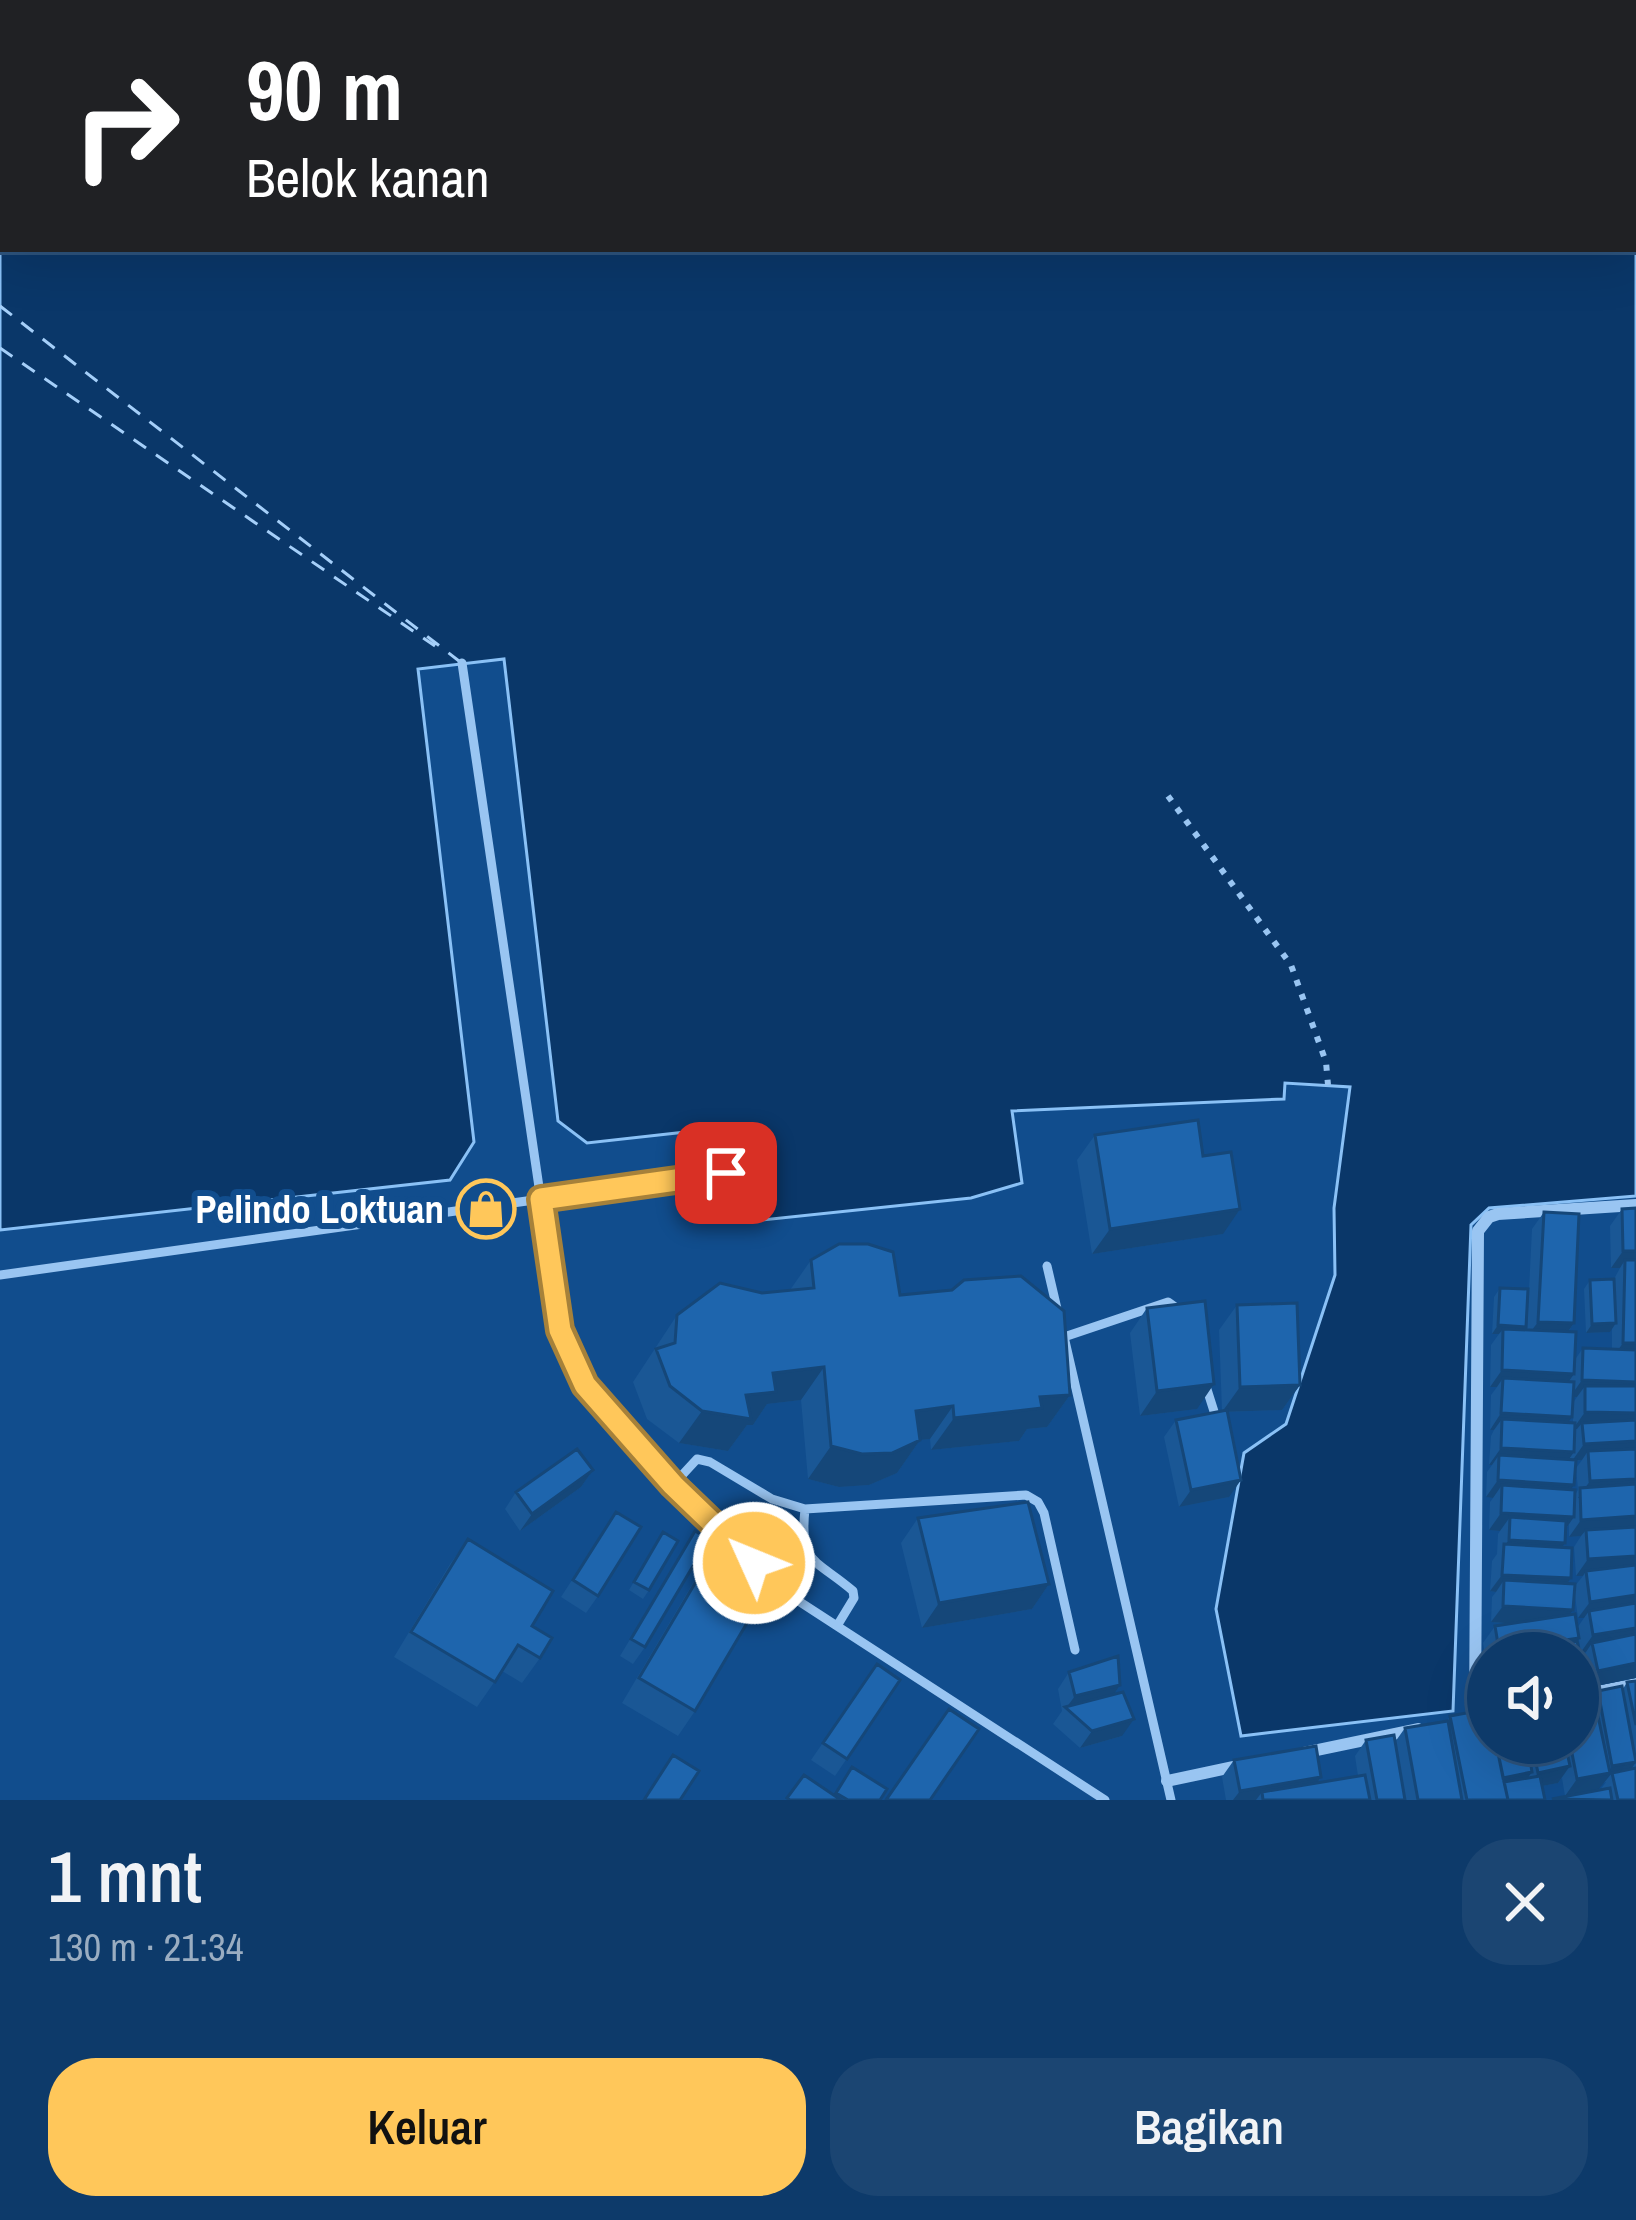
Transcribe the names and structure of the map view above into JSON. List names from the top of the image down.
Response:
{
  "places": {
    "shop": ["Pelindo Loktuan"]
  },
  "page": {
    "turn": ["90 m", "Belok kanan"],
    "heading": ["1 mnt", "130 m · 21:34"],
    "buttons": ["Keluar", "Bagikan"]
  }
}
